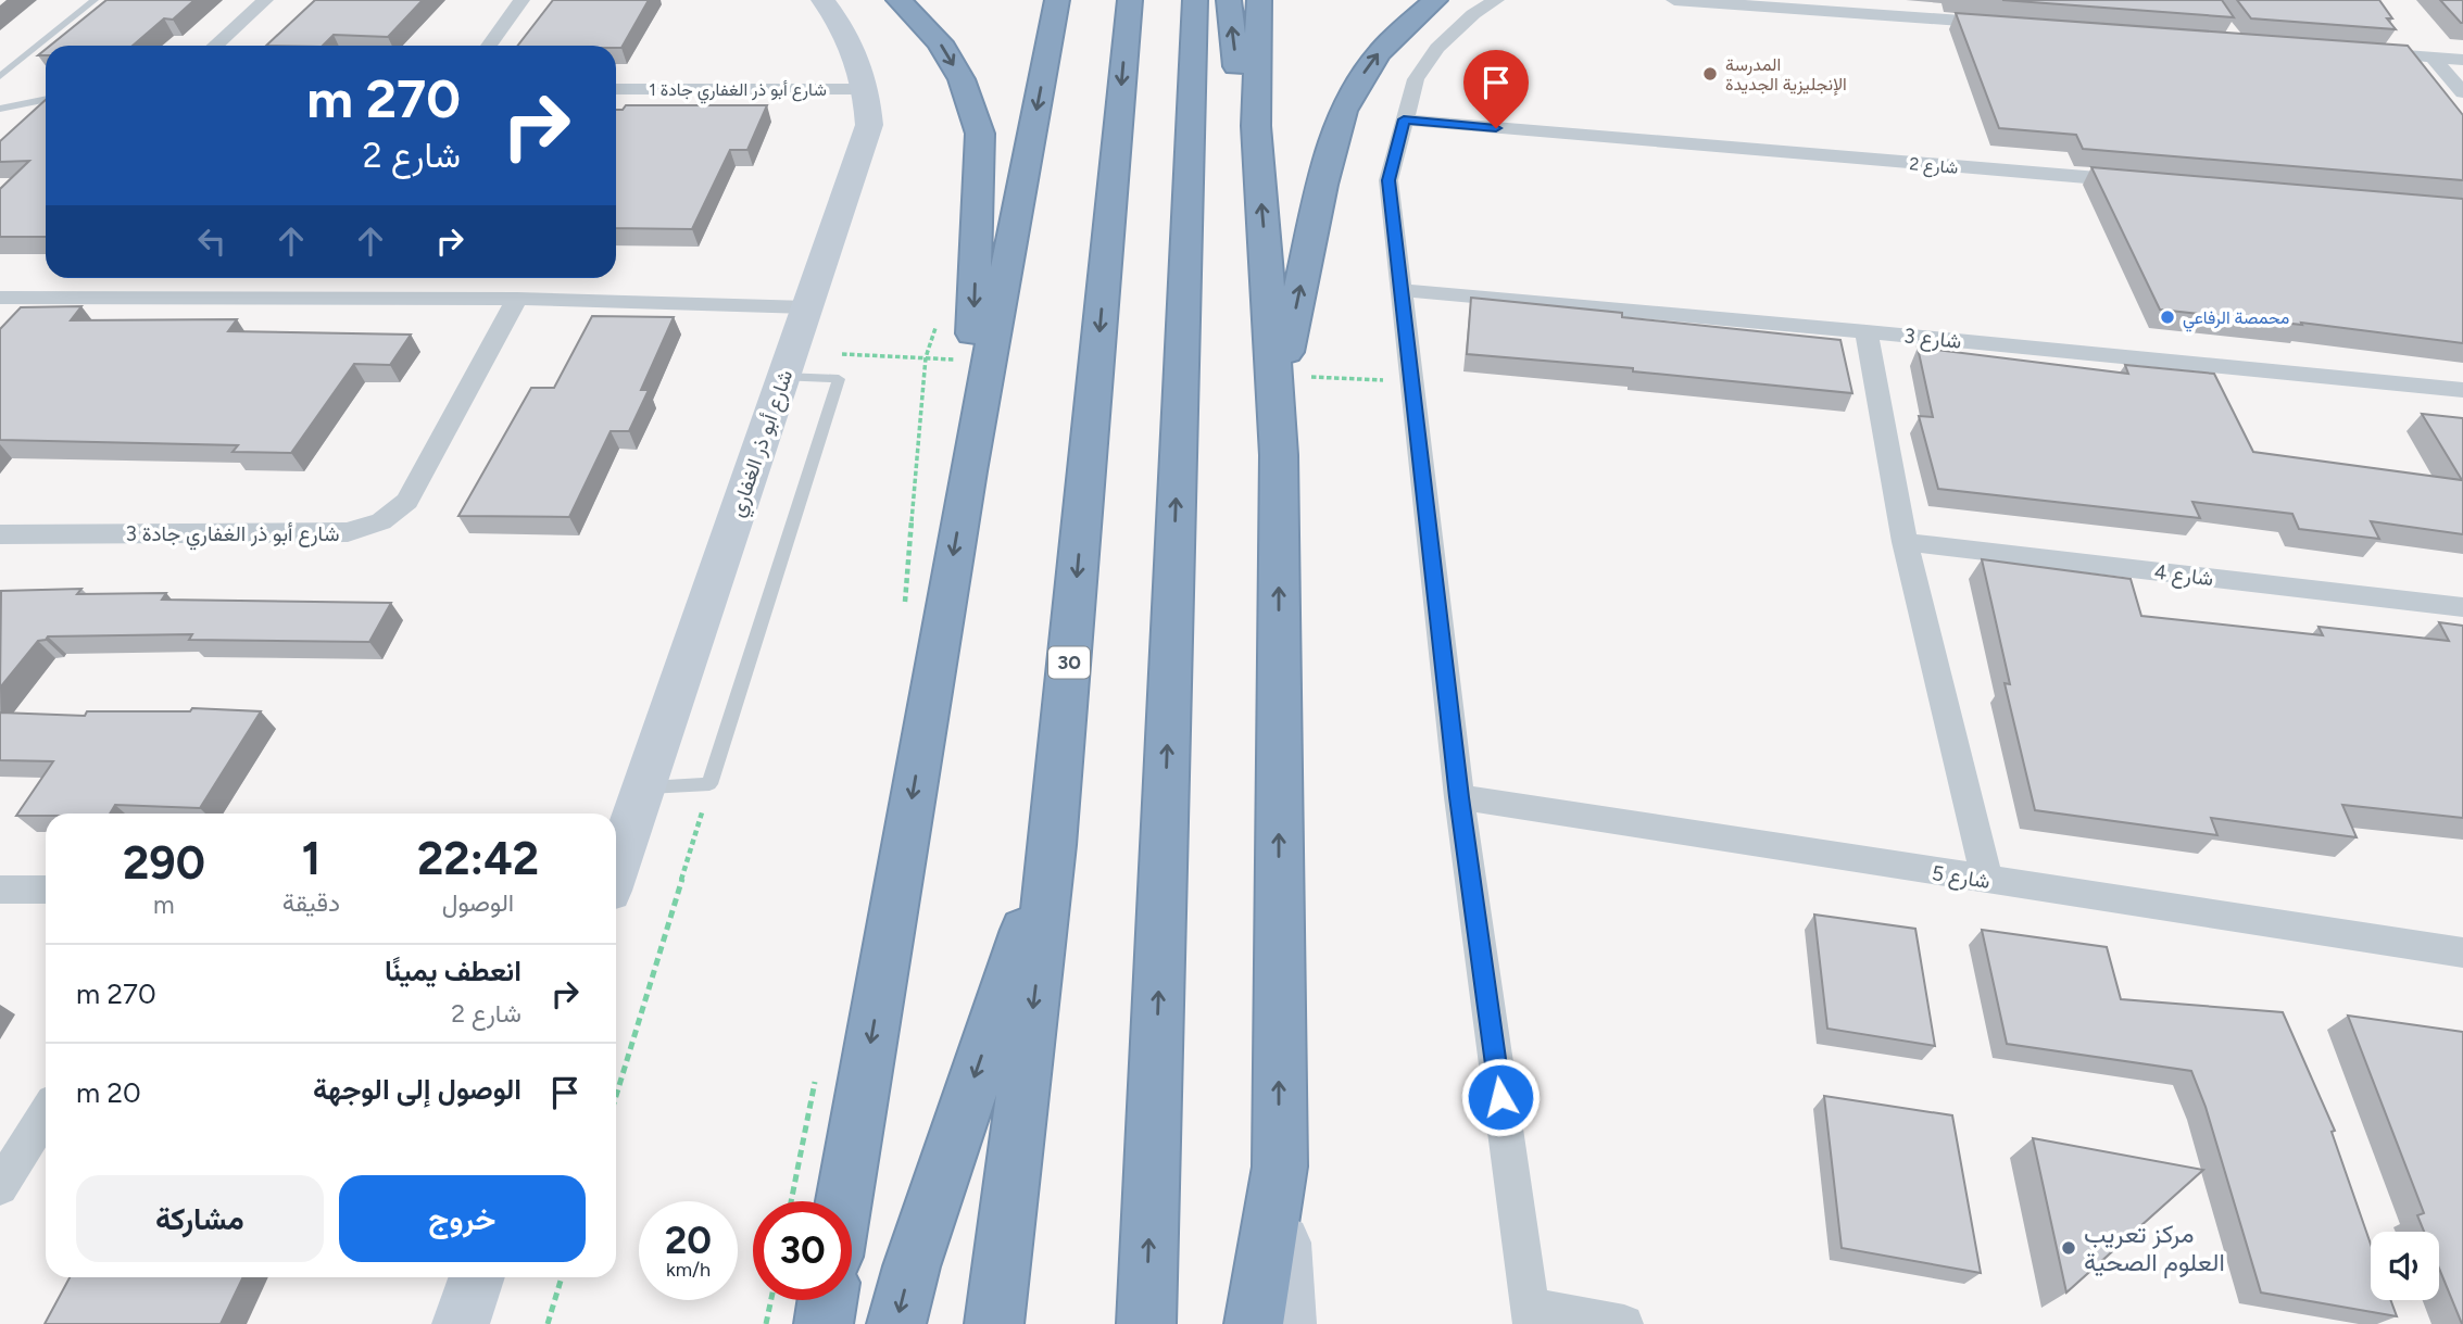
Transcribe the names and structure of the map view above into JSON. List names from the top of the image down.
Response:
{
  "streets": {
    "highway": ["30"],
    "street": [
      "شارع أبو ذر الغفاري جادة 1",
      "شارع 2",
      "شارع 3",
      "شارع أبو ذر الغفاري",
      "شارع أبو ذر الغفاري جادة 3",
      "شارع 4",
      "شارع 5"
    ]
  },
  "crossings": [
    ["شارع أبو ذر الغفاري جادة 1", "شارع أبو ذر الغفاري"]
  ],
  "places": ["المدرسة الإنجليزية الجديدة", "محمصة الرفاعي", "مركز تعريب العلوم الصحية"],
  "page": {
    "turn": ["270 m", "شارع 2"],
    "eta": [
      "22:42",
      "الوصول",
      "1",
      "دقيقة",
      "290",
      "m"
    ],
    "list": [
      {
        "name": "انعطف يمينًا",
        "note": "شارع 2",
        "value": "270 m"
      },
      {
        "name": "الوصول إلى الوجهة",
        "value": "20 m"
      }
    ],
    "buttons": ["خروج", "مشاركة"],
    "speed": "20 km/h",
    "limit": "30"
  }
}
